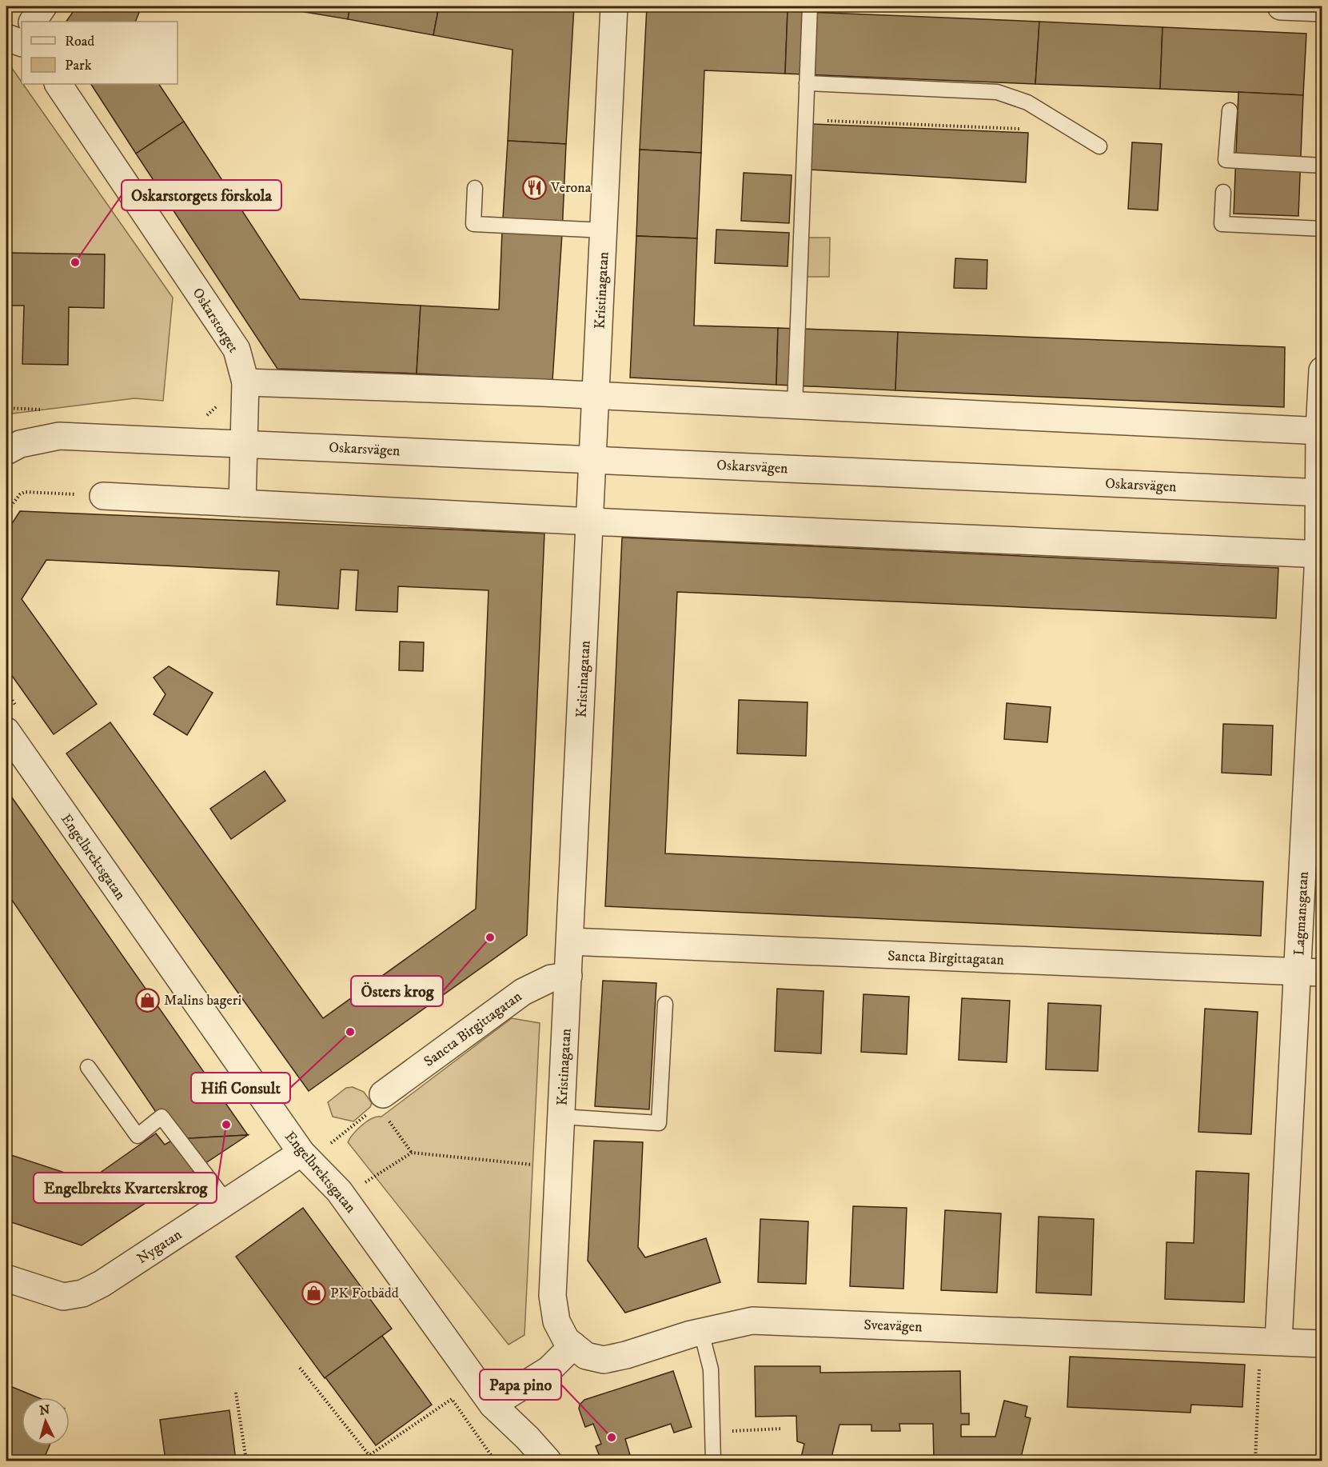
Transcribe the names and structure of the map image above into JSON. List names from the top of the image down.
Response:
{
  "streets": {
    "street": [
      "Kristinagatan",
      "Oskarstorget",
      "Oskarsvägen",
      "Engelbrektsgatan",
      "Lagmansgatan",
      "Sancta Birgittagatan",
      "Nygatan",
      "Sveavägen"
    ]
  },
  "crossings": [
    ["Kristinagatan", "Oskarsvägen"],
    ["Kristinagatan", "Sancta Birgittagatan"],
    ["Kristinagatan", "Sveavägen"],
    ["Oskarstorget", "Oskarsvägen"],
    ["Oskarsvägen", "Lagmansgatan"],
    ["Engelbrektsgatan", "Nygatan"],
    ["Lagmansgatan", "Sancta Birgittagatan"],
    ["Lagmansgatan", "Sveavägen"]
  ],
  "places": {
    "restaurant": ["Verona"],
    "other": [
      "Oskarstorgets förskola",
      "Östers krog",
      "Hifi Consult",
      "Engelbrekts Kvarterskrog",
      "Papa pino"
    ],
    "shop": ["Malins bageri", "PK Fotbädd"]
  },
  "legend": ["Road", "Park"],
  "north": "top"
}
